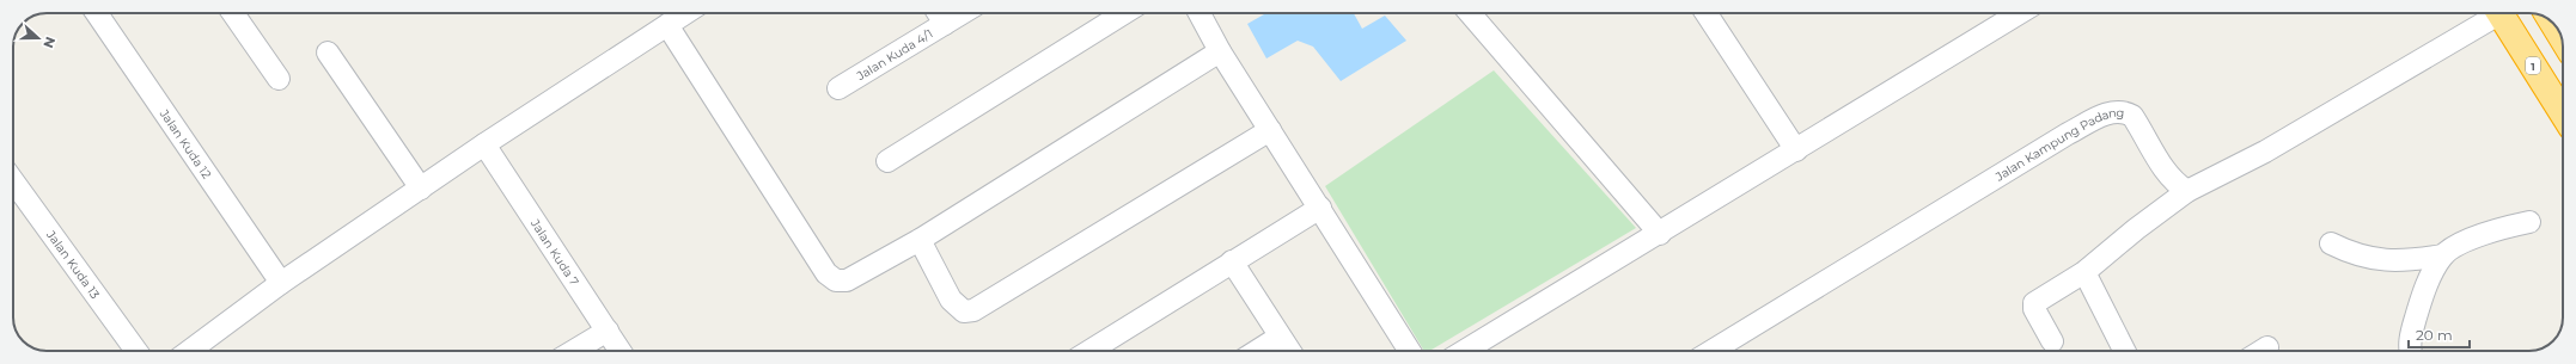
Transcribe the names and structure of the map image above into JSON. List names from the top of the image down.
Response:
{
  "streets": {
    "highway": ["1"],
    "street": [
      "Jalan Kuda 4/1",
      "Jalan Kuda 12",
      "Jalan Kampung Padang",
      "Jalan Kuda 7",
      "Jalan Kuda 13"
    ]
  },
  "scale_bar": "20 m",
  "north": "right"
}
